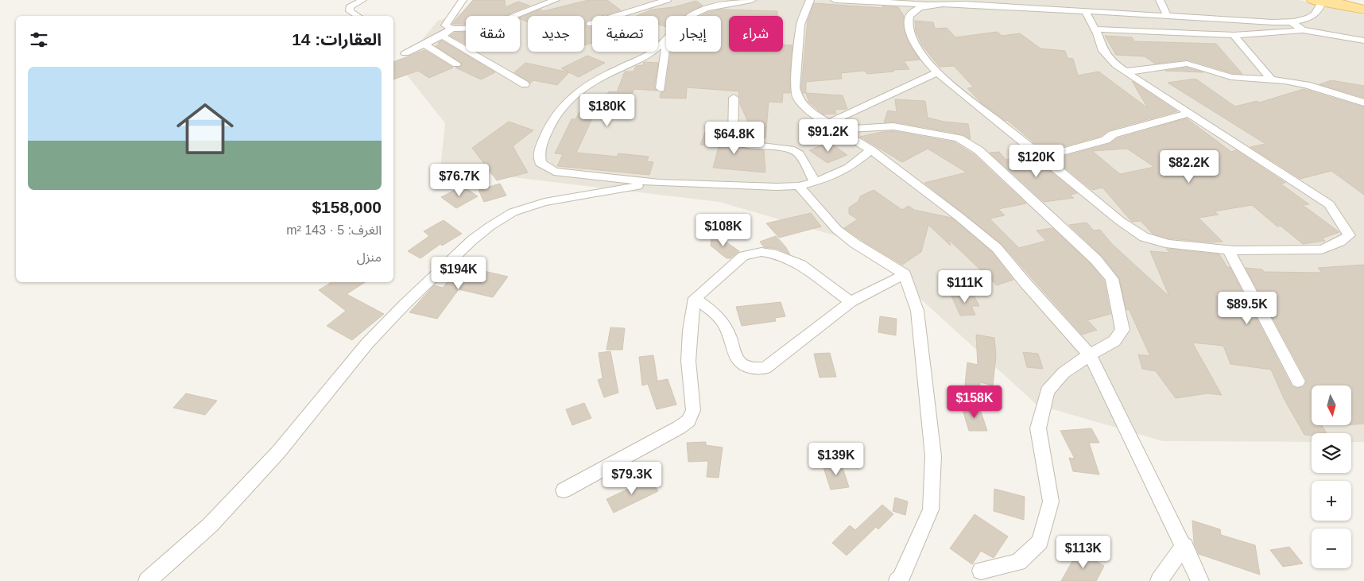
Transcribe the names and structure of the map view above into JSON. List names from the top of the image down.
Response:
{
  "north": "bottom",
  "page": {
    "chip": [
      "شراء",
      "إيجار",
      "تصفية",
      "جديد",
      "شقة"
    ],
    "heading": "العقارات: 14",
    "list": [
      {
        "name": "$158,000",
        "note": "الغرف: 5 · 143 m² · منزل"
      }
    ],
    "price": [
      "$180K",
      "$91.2K",
      "$64.8K",
      "$120K",
      "$82.2K",
      "$76.7K",
      "$108K",
      "$194K",
      "$111K",
      "$89.5K",
      "$158K",
      "$139K",
      "$79.3K",
      "$113K"
    ],
    "map_buttons": ["+", "−"]
  }
}
